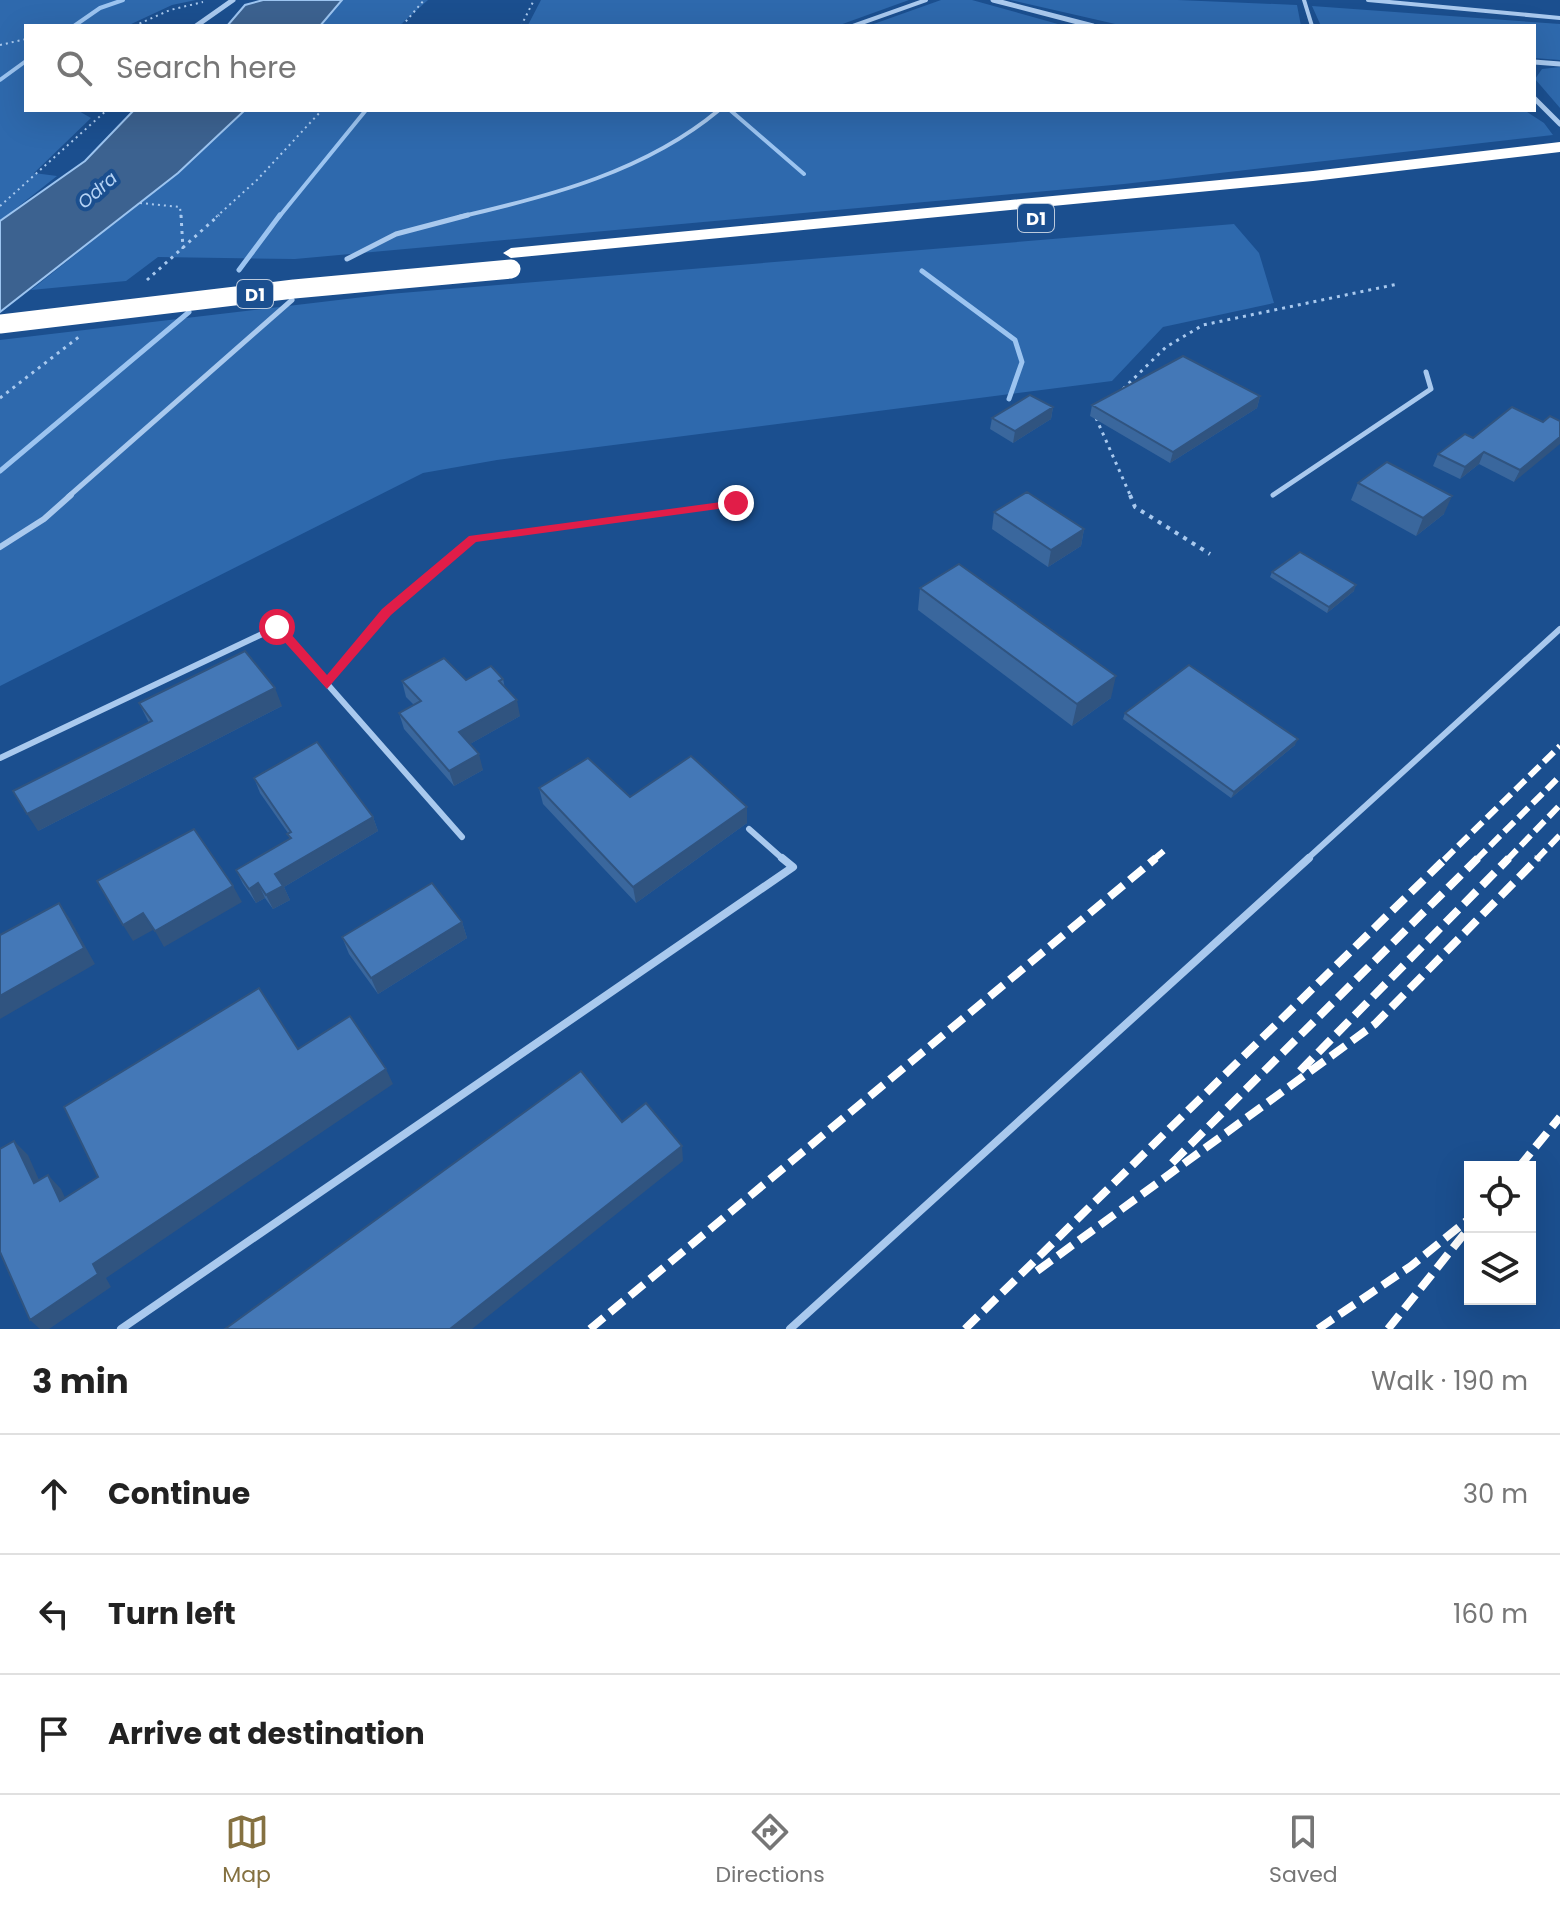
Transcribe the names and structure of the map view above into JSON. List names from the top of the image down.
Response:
{
  "streets": {
    "highway": ["D1"]
  },
  "water": ["Odra"],
  "page": {
    "search": "Search here",
    "heading": ["3 min", "Walk · 190 m"],
    "list": [
      ["Continue", "30 m"],
      ["Turn left", "160 m"],
      "Arrive at destination"
    ],
    "nav": ["Map", "Directions", "Saved"]
  }
}
